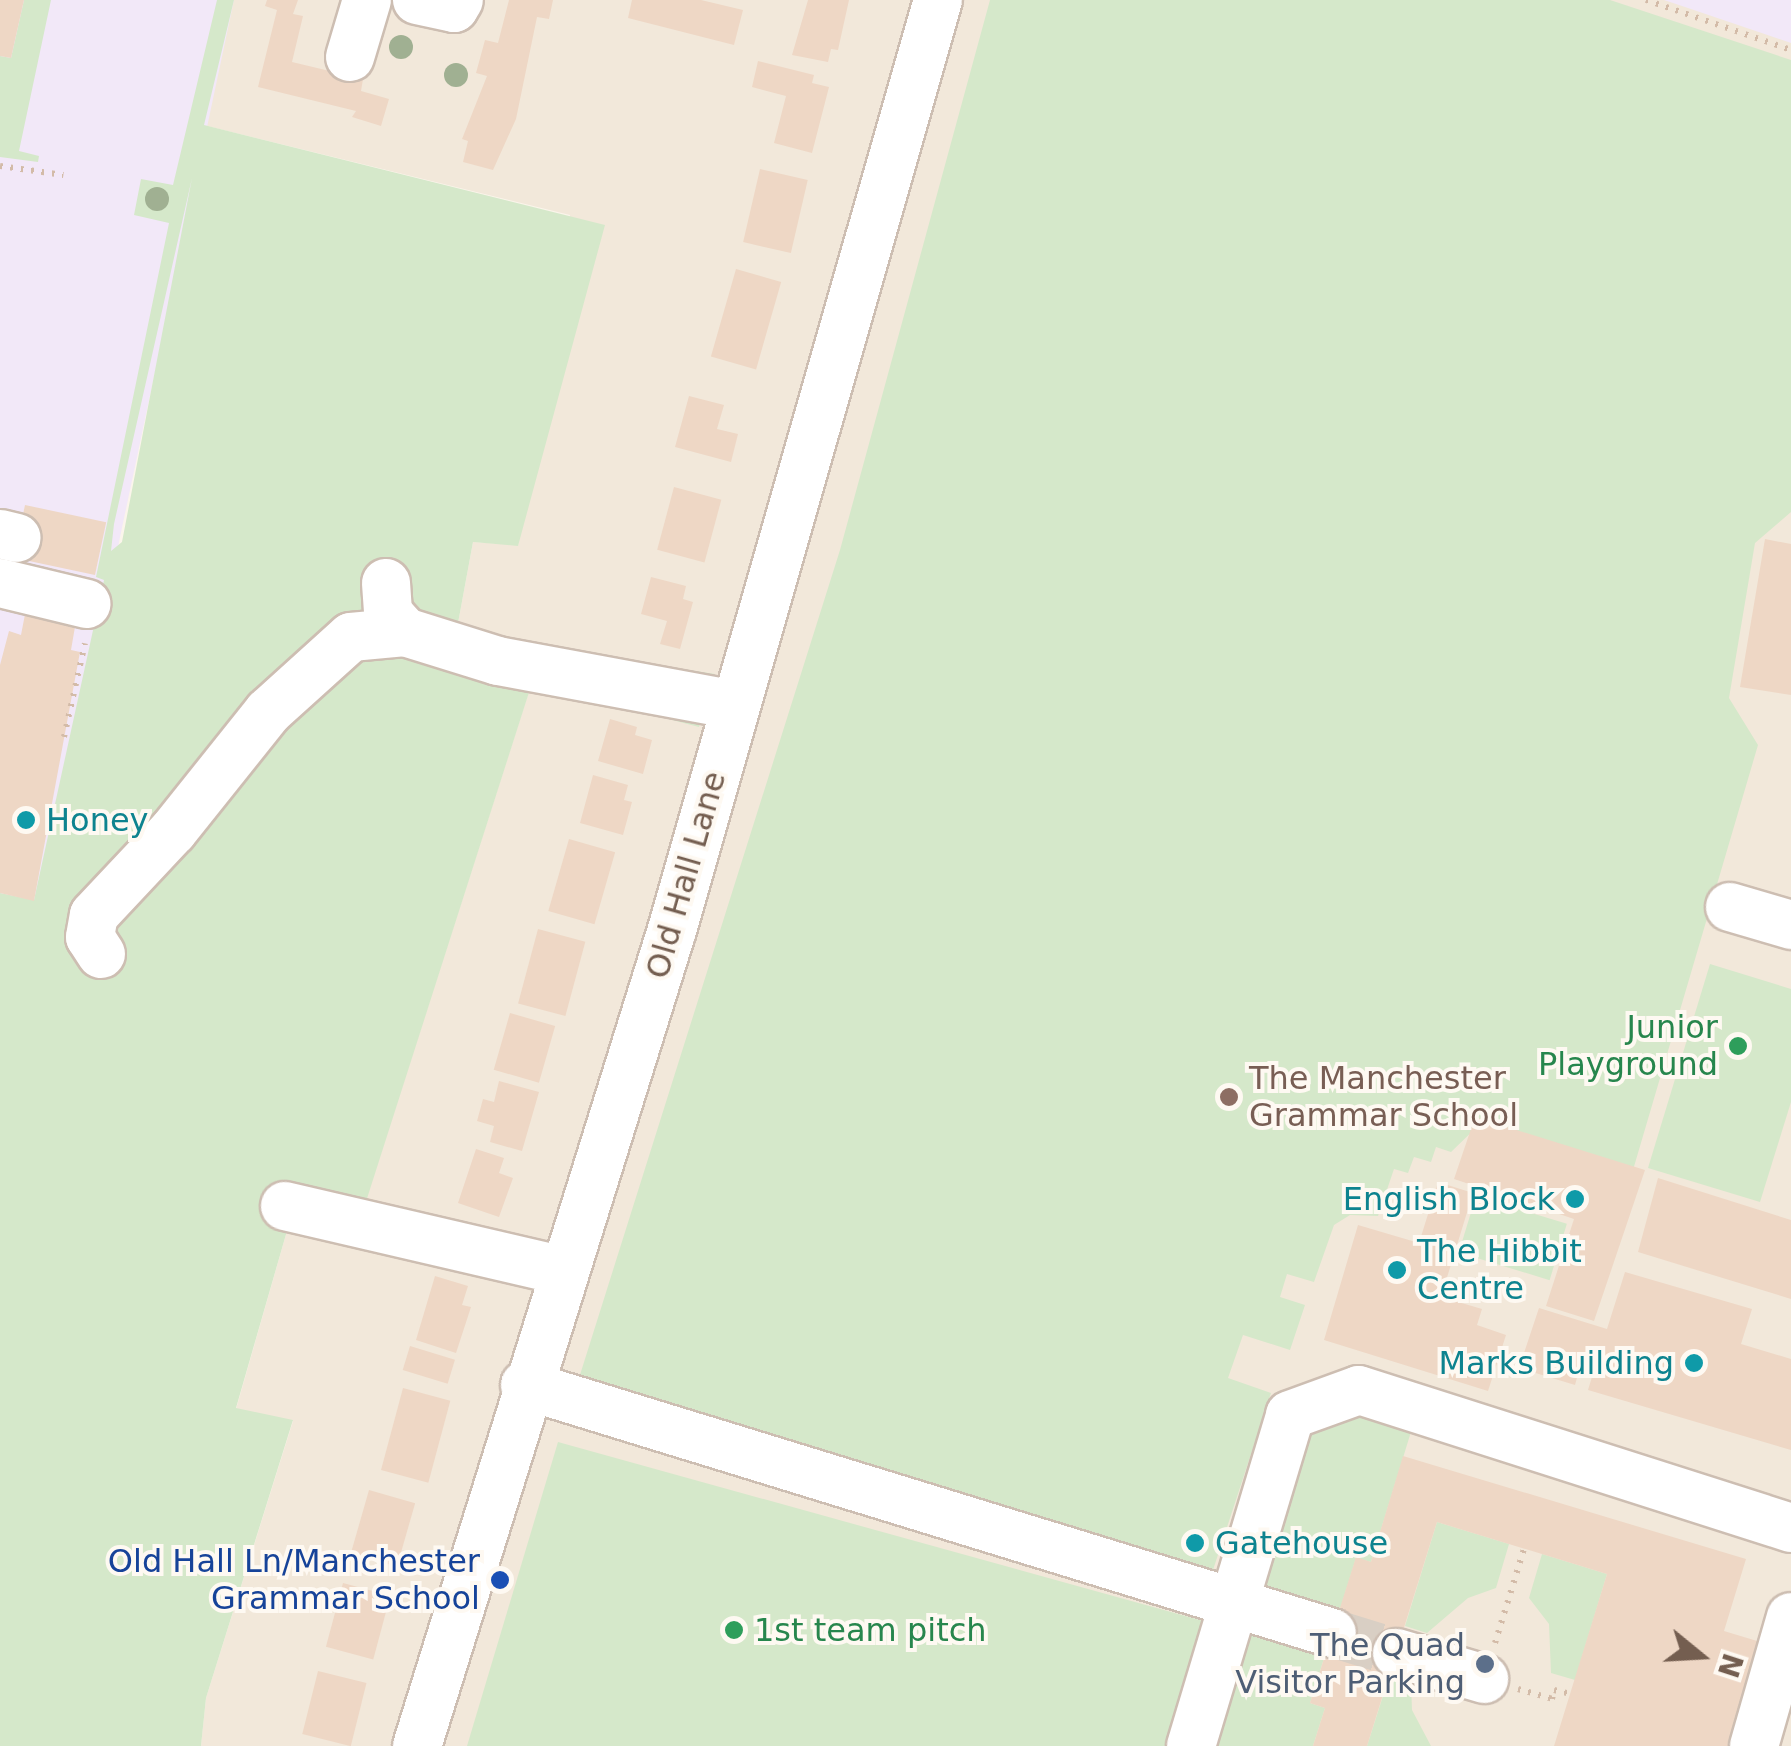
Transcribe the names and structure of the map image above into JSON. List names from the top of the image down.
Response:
{
  "streets": {
    "street": ["Old Hall Lane"]
  },
  "places": [
    "Honey",
    "Junior Playground",
    "The Manchester Grammar School",
    "English Block",
    "The Hibbit Centre",
    "Marks Building",
    "Gatehouse",
    "Old Hall Ln/Manchester Grammar School",
    "1st team pitch",
    "The Quad Visitor Parking"
  ],
  "north": "right"
}
